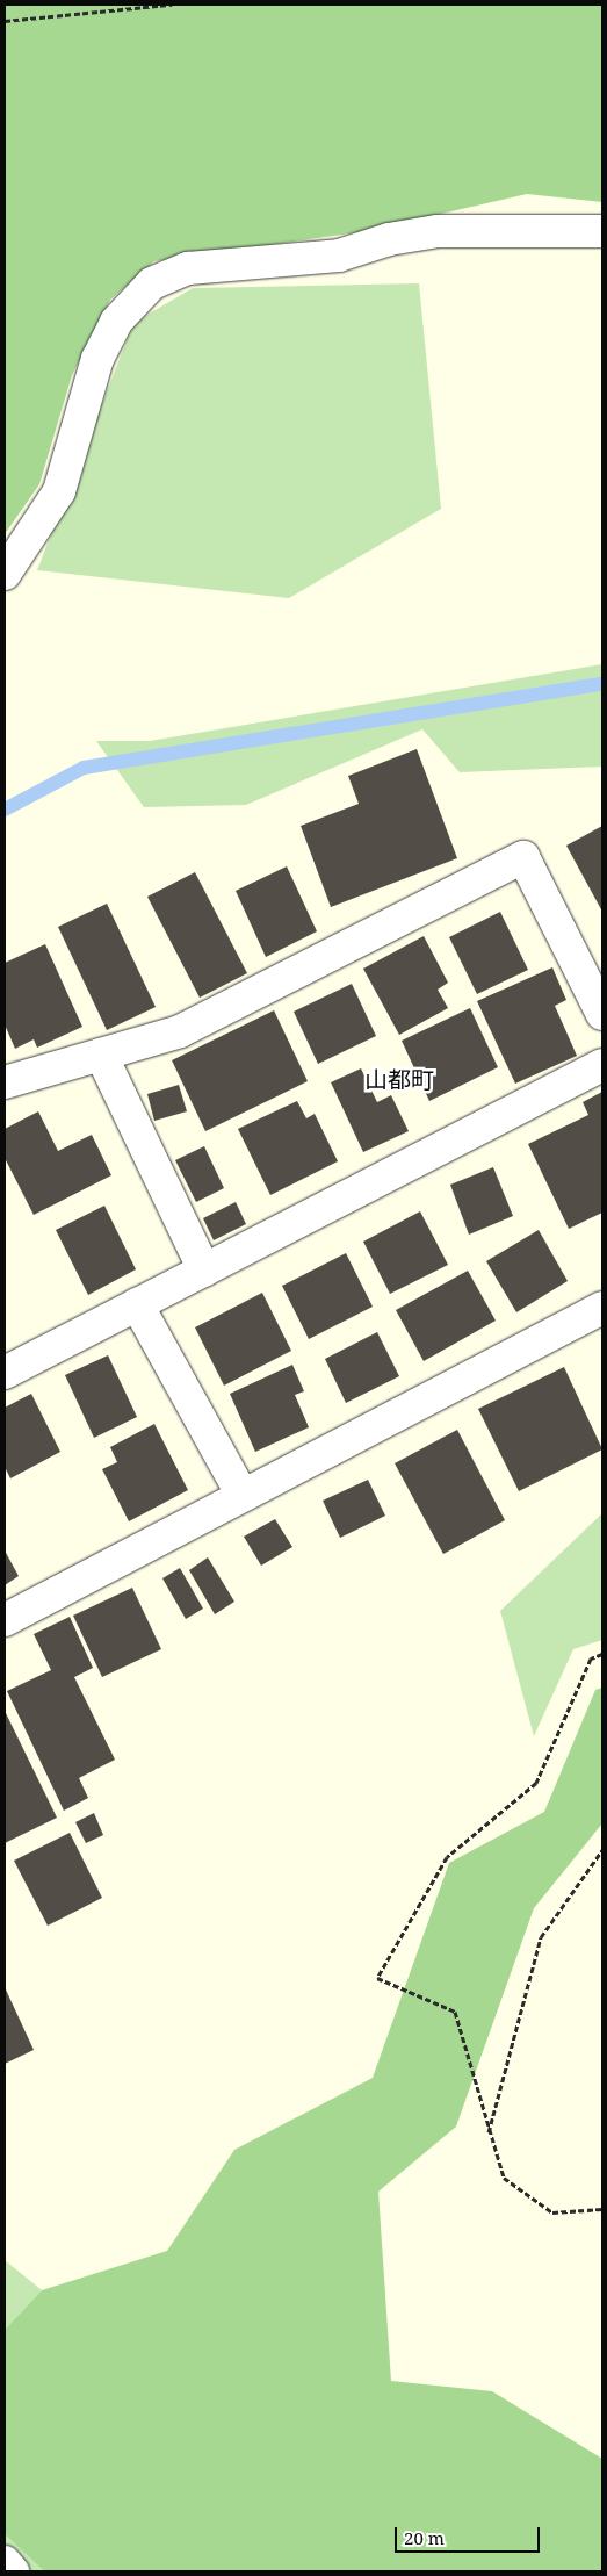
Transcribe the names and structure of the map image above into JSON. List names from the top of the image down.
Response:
{
  "districts": ["山都町"],
  "scale_bar": "20 m"
}
